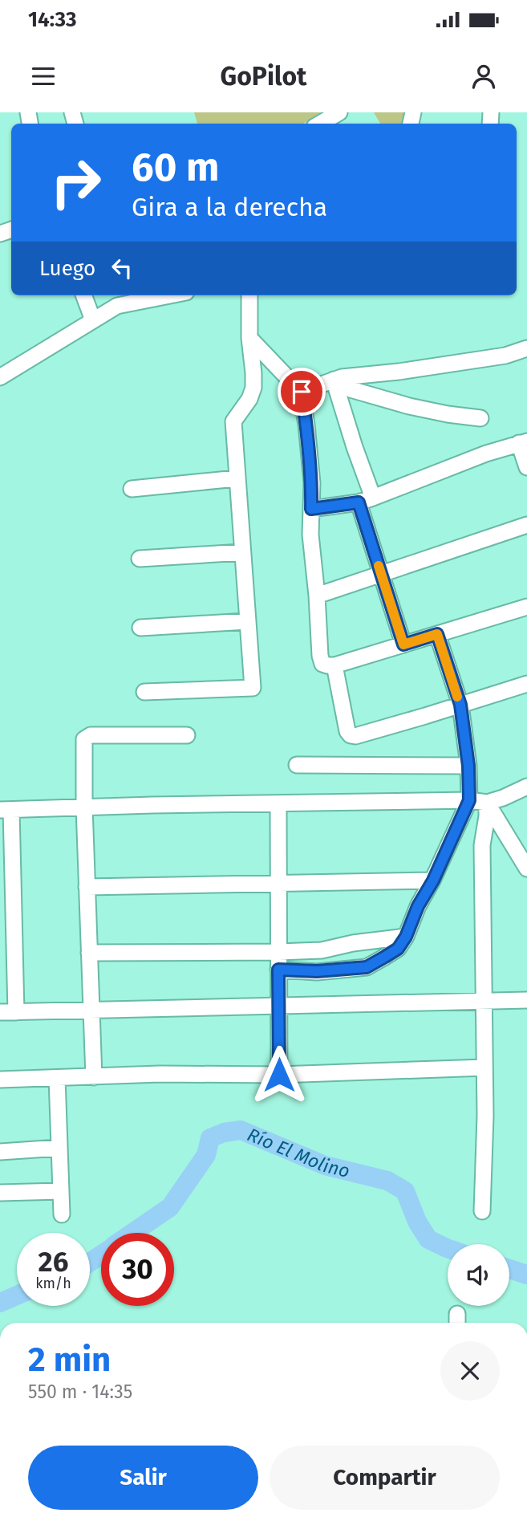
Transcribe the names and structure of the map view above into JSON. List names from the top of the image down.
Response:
{
  "water": ["Río El Molino"],
  "page": {
    "status": "14:33",
    "header": "GoPilot",
    "turn": ["60 m", "Gira a la derecha"],
    "then": "Luego",
    "speed": "26 km/h",
    "limit": "30",
    "heading": ["2 min", "550 m · 14:35"],
    "buttons": ["Salir", "Compartir"]
  }
}
